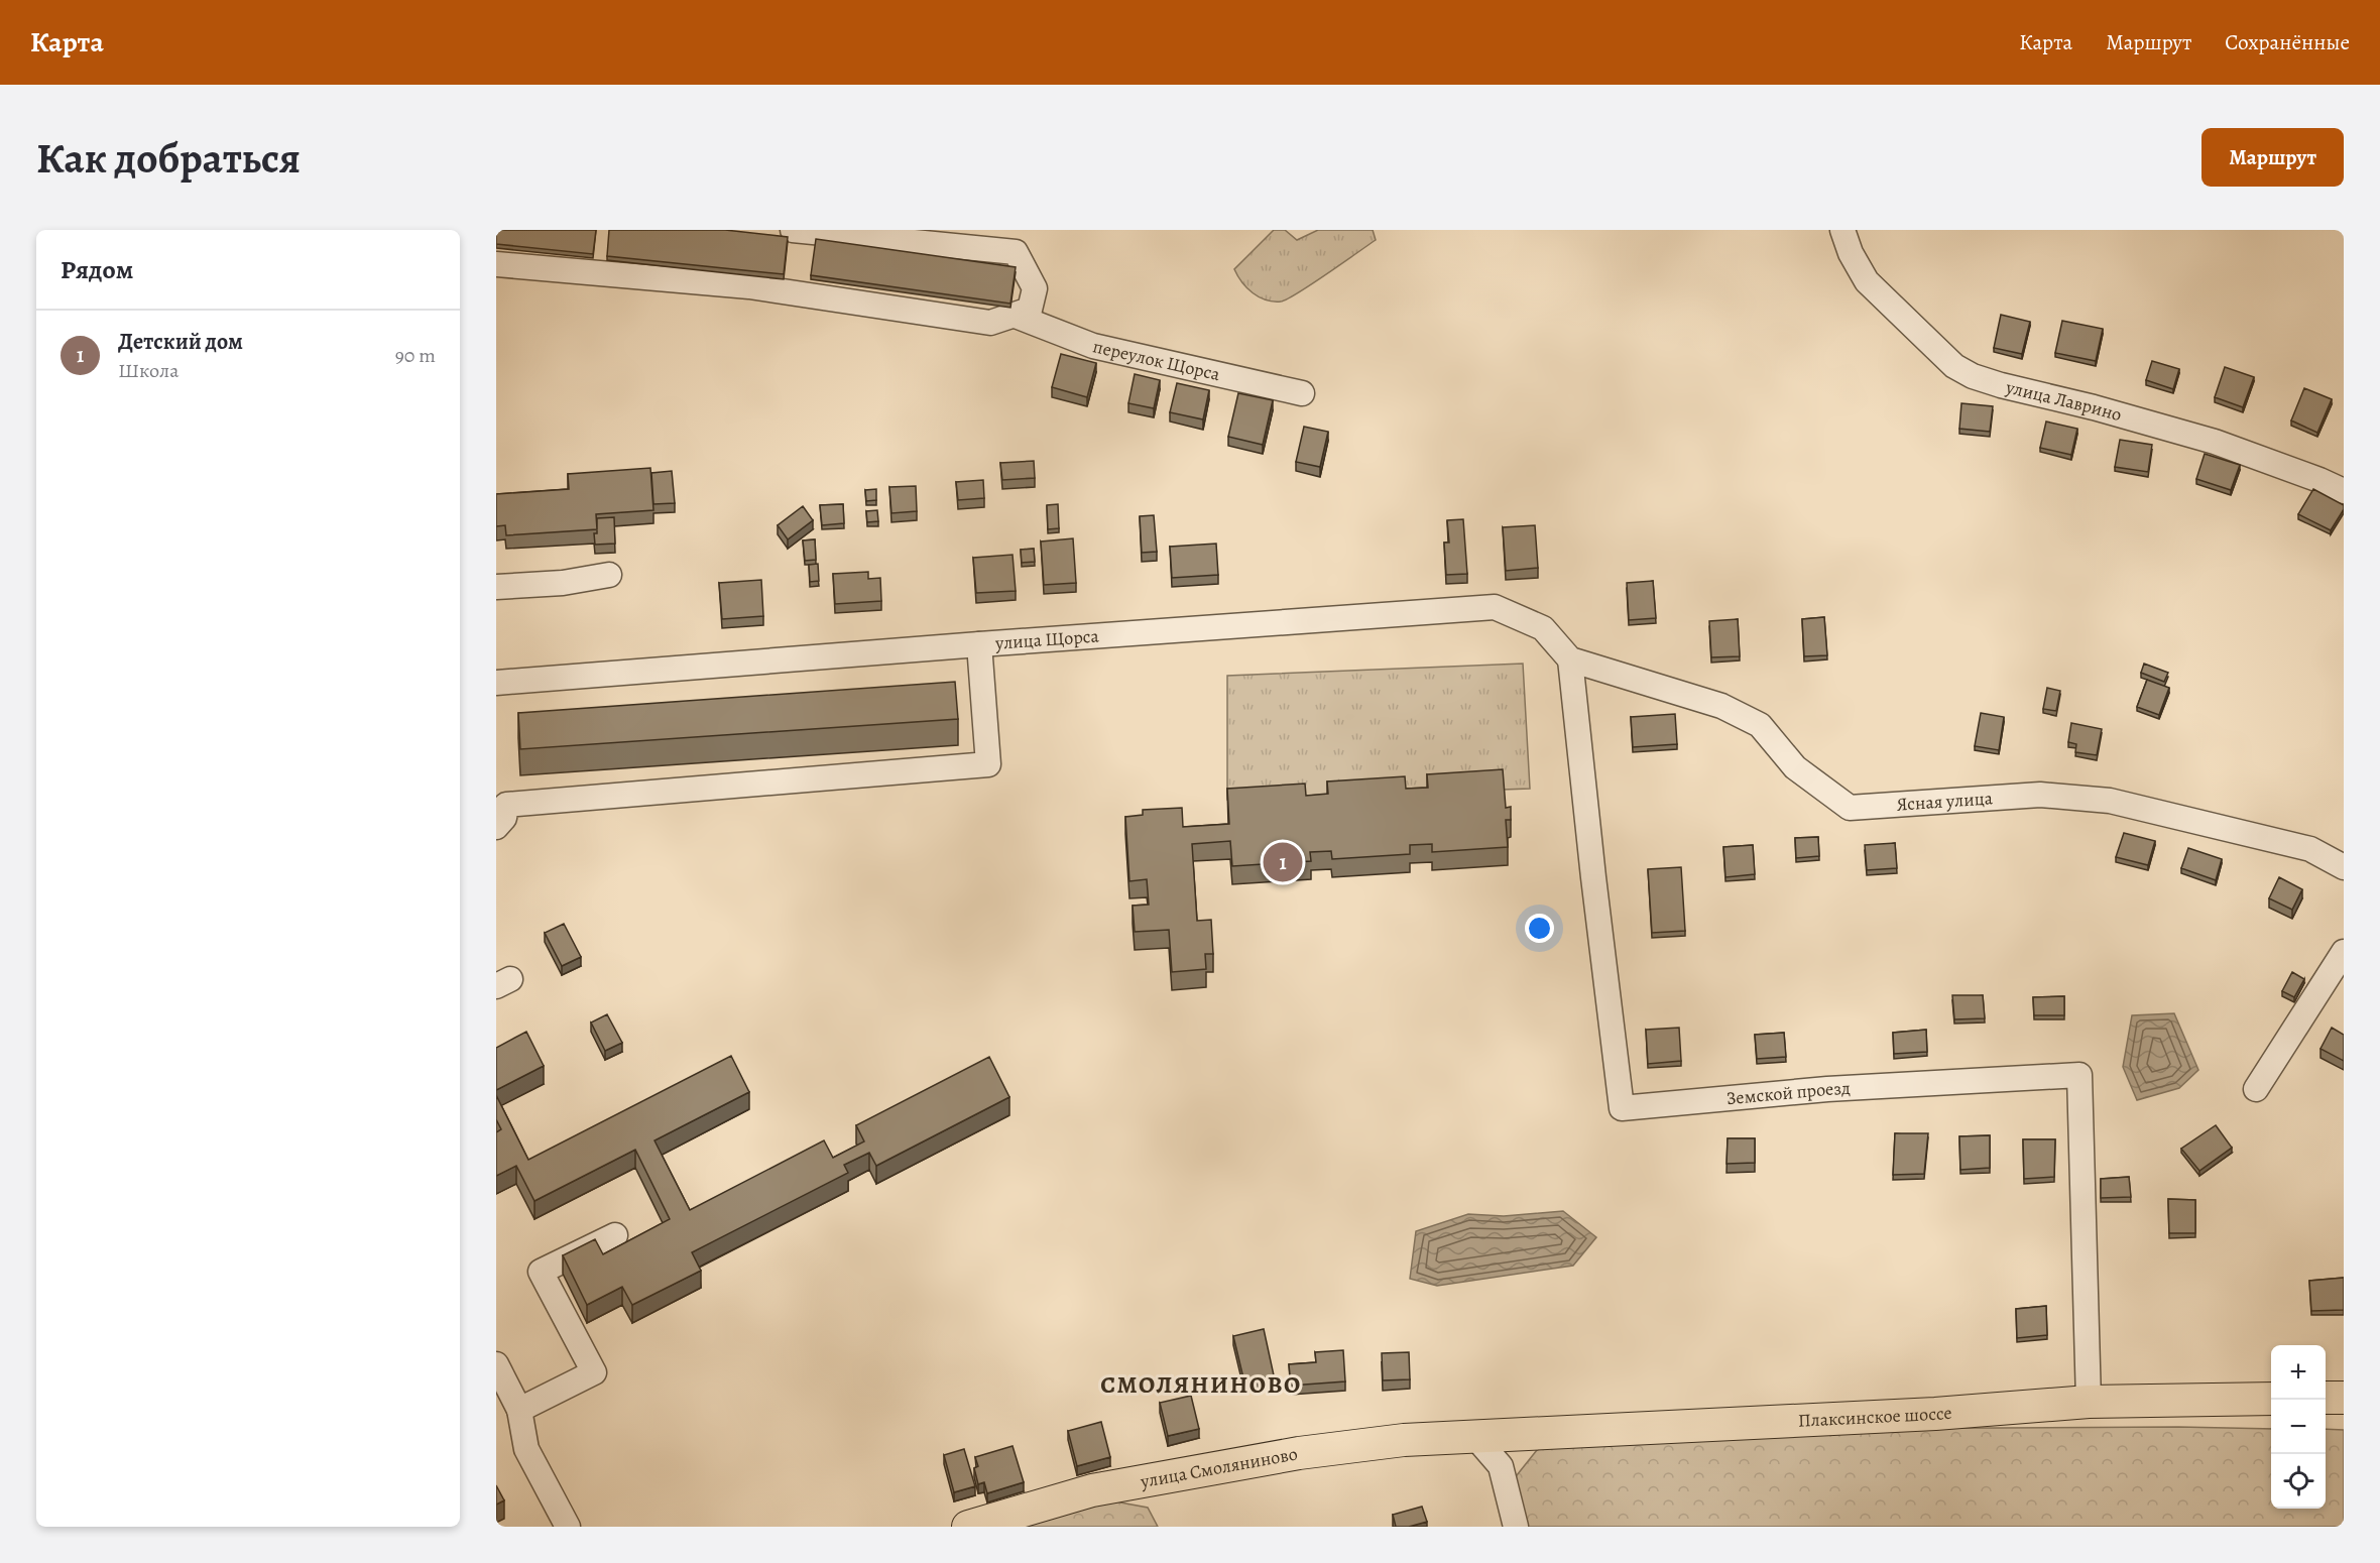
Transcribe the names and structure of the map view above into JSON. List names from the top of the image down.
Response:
{
  "streets": {
    "main road": ["Плаксинское шоссе", "улица Смоляниново"],
    "street": [
      "переулок Щорса",
      "улица Лаврино",
      "улица Щорса",
      "Ясная улица",
      "Земской проезд"
    ]
  },
  "crossings": [
    ["улица Щорса", "Ясная улица"],
    ["улица Щорса", "Земской проезд"],
    ["Ясная улица", "Земской проезд"],
    ["Земской проезд", "Плаксинское шоссе"],
    ["Плаксинское шоссе", "улица Смоляниново"]
  ],
  "districts": ["СМОЛЯНИНОВО"],
  "page": {
    "header": "Карта",
    "nav": ["Карта", "Маршрут", "Сохранённые"],
    "buttons": "Маршрут",
    "title": "Как добраться",
    "heading": "Рядом",
    "list": [
      {
        "mark": "1",
        "name": "Детский дом",
        "note": "Школа",
        "value": "90 m"
      }
    ],
    "pins": "1",
    "map_buttons": ["+", "−"]
  }
}
